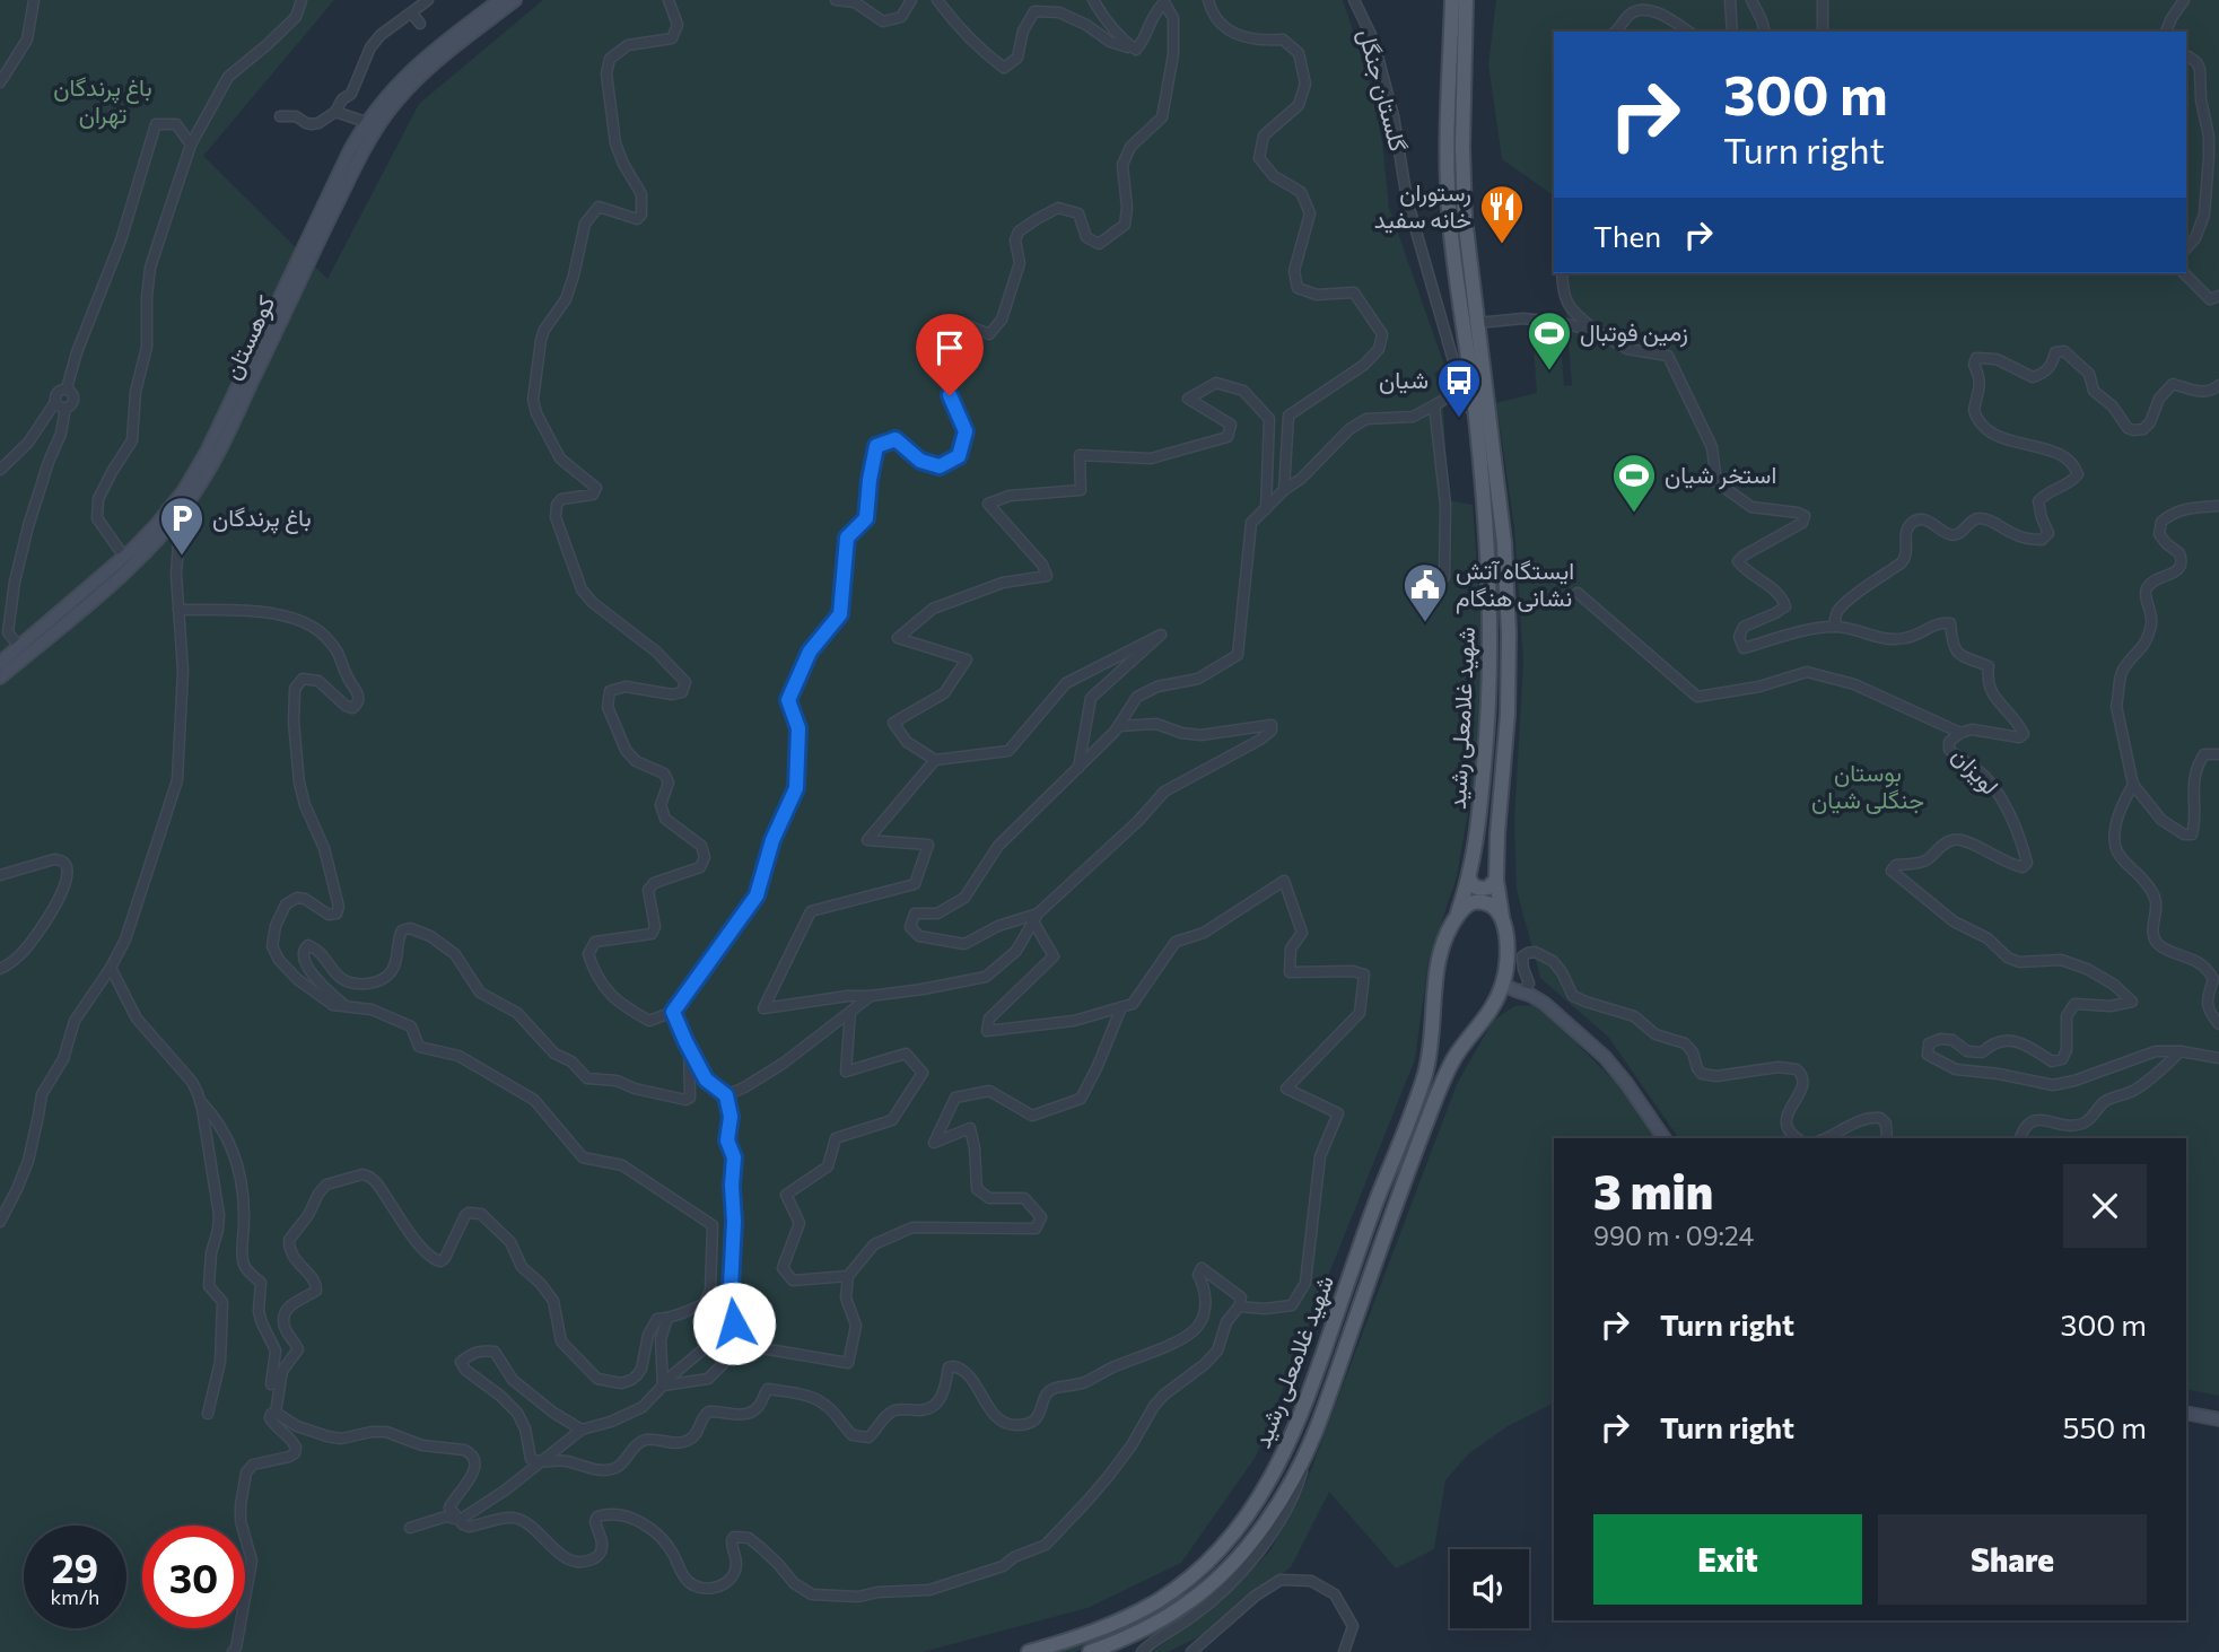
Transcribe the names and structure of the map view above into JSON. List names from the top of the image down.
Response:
{
  "streets": {
    "main road": ["کوهستان", "شهید غلامعلی رشید"],
    "street": ["گلستان جنگل", "لویزان"]
  },
  "crossings": [
    ["گلستان جنگل", "شهید غلامعلی رشید"],
    ["شهید غلامعلی رشید", "لویزان"]
  ],
  "parks": ["باغ پرندگان تهران", "بوستان جنگلی شیان"],
  "places": {
    "restaurant": ["رستوران خانه سفید"],
    "sports": ["زمین فوتبال", "استخر شیان"],
    "bus stop": ["شیان"],
    "parking": ["باغ پرندگان"],
    "public building": ["ایستگاه آتش نشانی هنگام"]
  },
  "page": {
    "turn": ["300 m", "Turn right"],
    "then": "Then",
    "heading": ["3 min", "990 m · 09:24"],
    "list": [
      {
        "name": "Turn right",
        "value": "300 m"
      },
      {
        "name": "Turn right",
        "value": "550 m"
      }
    ],
    "buttons": ["Exit", "Share"],
    "speed": "29 km/h",
    "limit": "30"
  }
}
